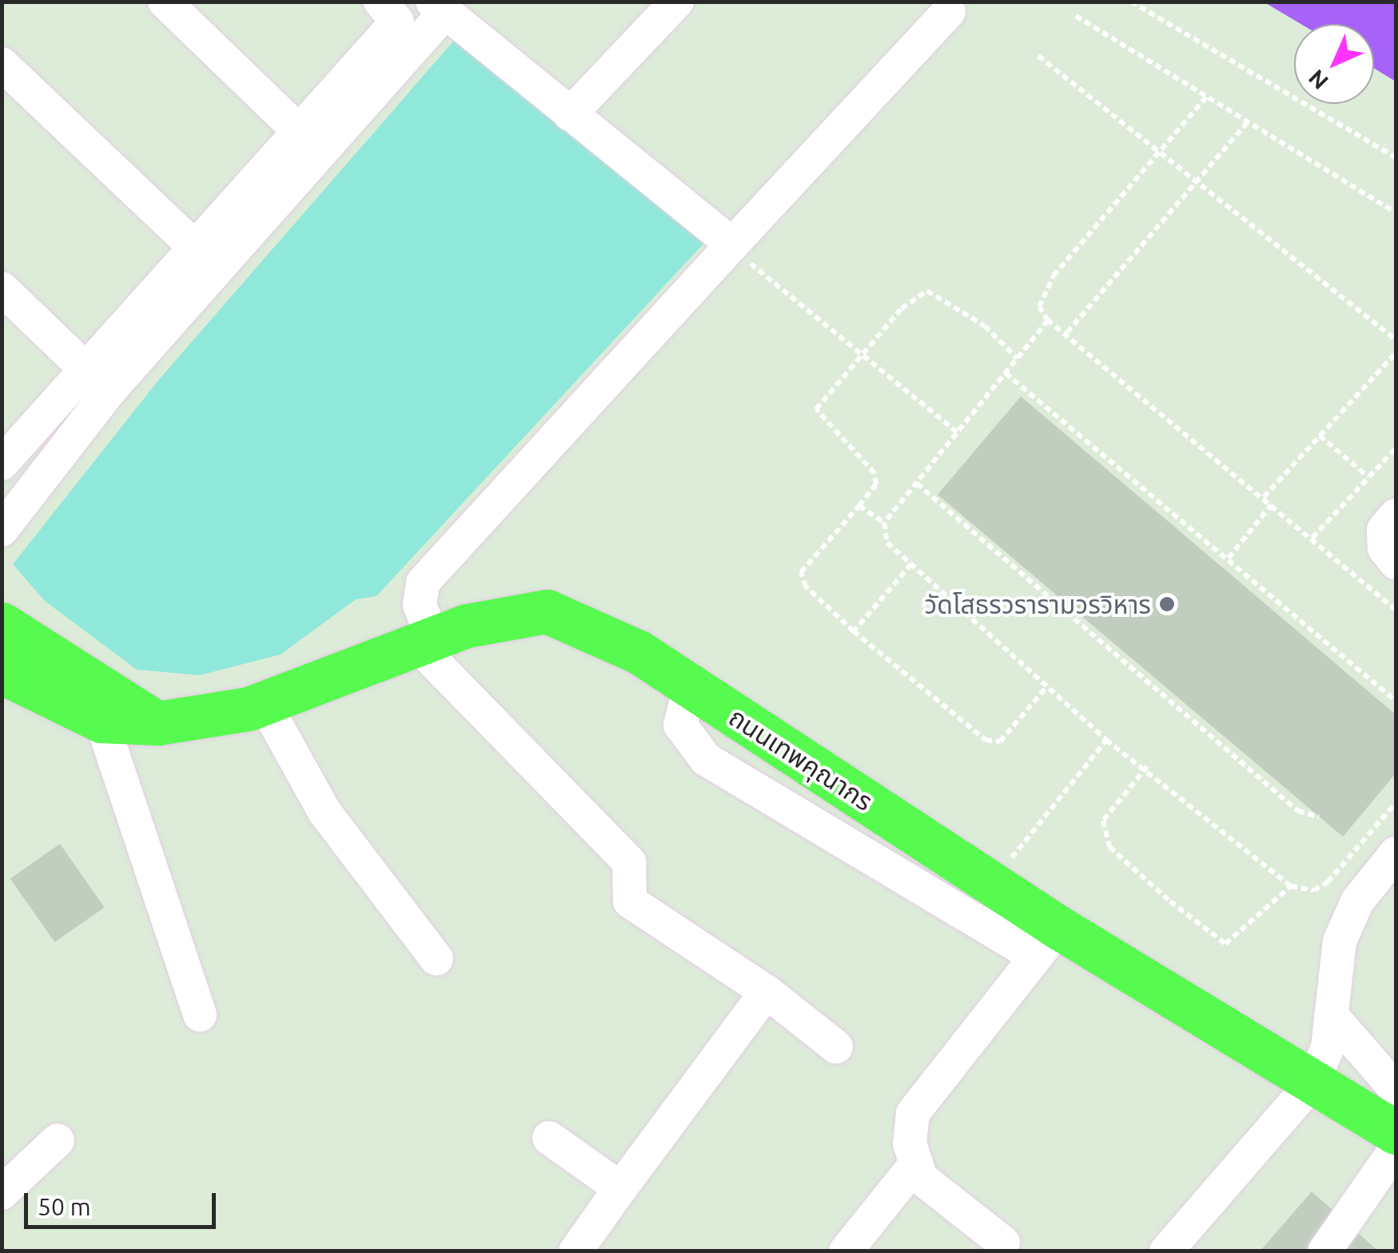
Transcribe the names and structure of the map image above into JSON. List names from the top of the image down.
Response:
{
  "streets": {
    "main road": ["ถนนเทพคุณากร"]
  },
  "places": ["วัดโสธรวรารามวรวิหาร"],
  "scale_bar": "50 m",
  "north": "bottom left"
}
